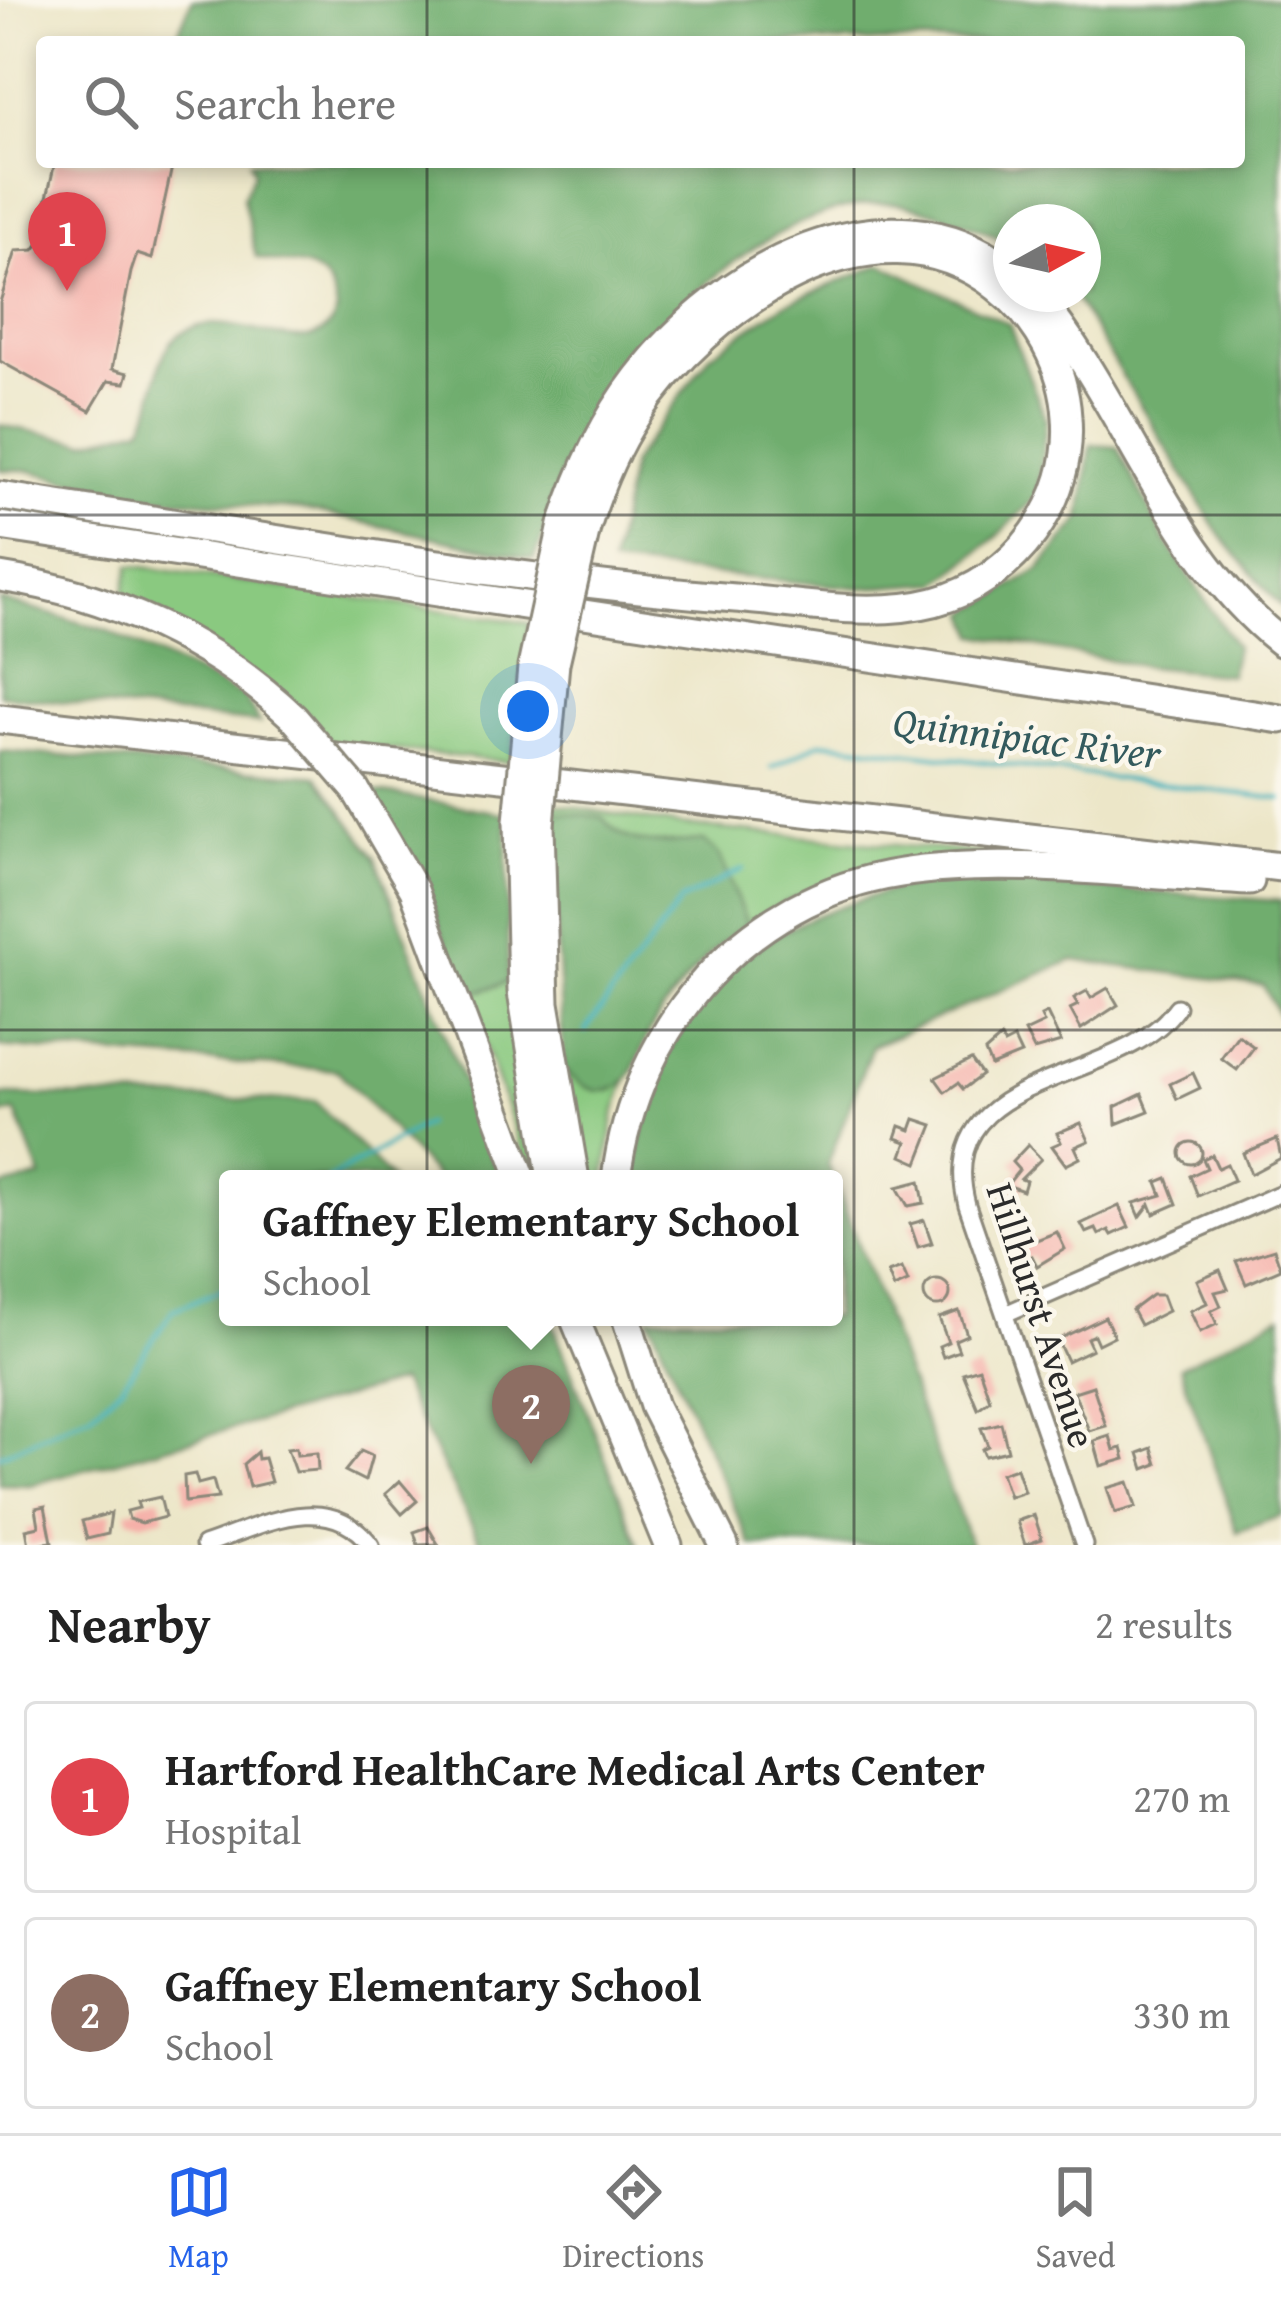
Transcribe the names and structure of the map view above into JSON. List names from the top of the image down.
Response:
{
  "streets": {
    "street": ["Hillhurst Avenue"]
  },
  "water": ["Quinnipiac River"],
  "north": "right",
  "page": {
    "search": "Search here",
    "pins": ["1", "2"],
    "popup": ["Gaffney Elementary School", "School"],
    "heading": ["Nearby", "2 results"],
    "list": [
      {
        "mark": "1",
        "name": "Hartford HealthCare Medical Arts Center",
        "note": "Hospital",
        "value": "270 m"
      },
      {
        "mark": "2",
        "name": "Gaffney Elementary School",
        "note": "School",
        "value": "330 m"
      }
    ],
    "nav": ["Map", "Directions", "Saved"]
  }
}
